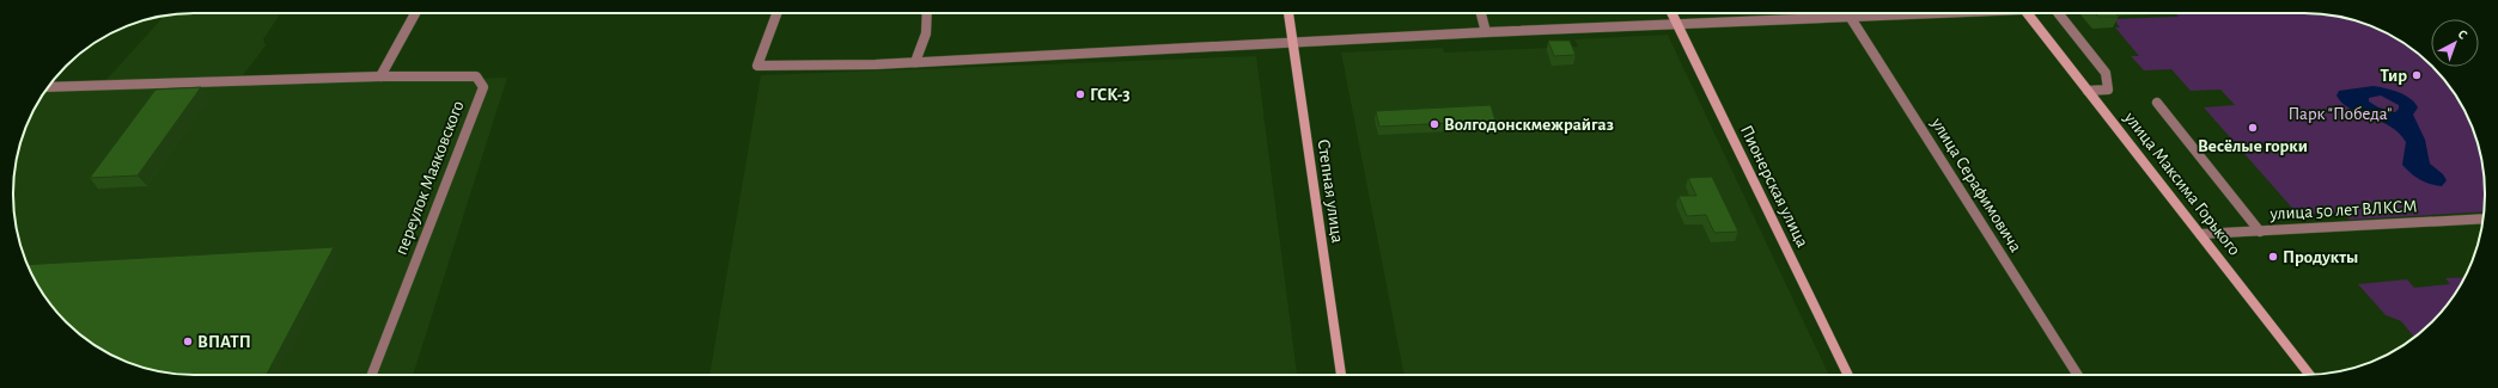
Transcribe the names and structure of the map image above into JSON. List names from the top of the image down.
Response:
{
  "streets": {
    "street": [
      "переулок Маяковского",
      "улица Максима Горького",
      "улица Серафимовича",
      "Пионерская улица",
      "Степная улица",
      "улица 50 лет ВЛКСМ"
    ]
  },
  "crossings": [
    ["улица Максима Горького", "улица 50 лет ВЛКСМ"]
  ],
  "parks": ["Парк \"Победа\""],
  "places": [
    "Тир",
    "ГСК-3",
    "Волгодонскмежрайгаз",
    "Весёлые горки",
    "Продукты",
    "ВПАТП"
  ],
  "north": "top right"
}
